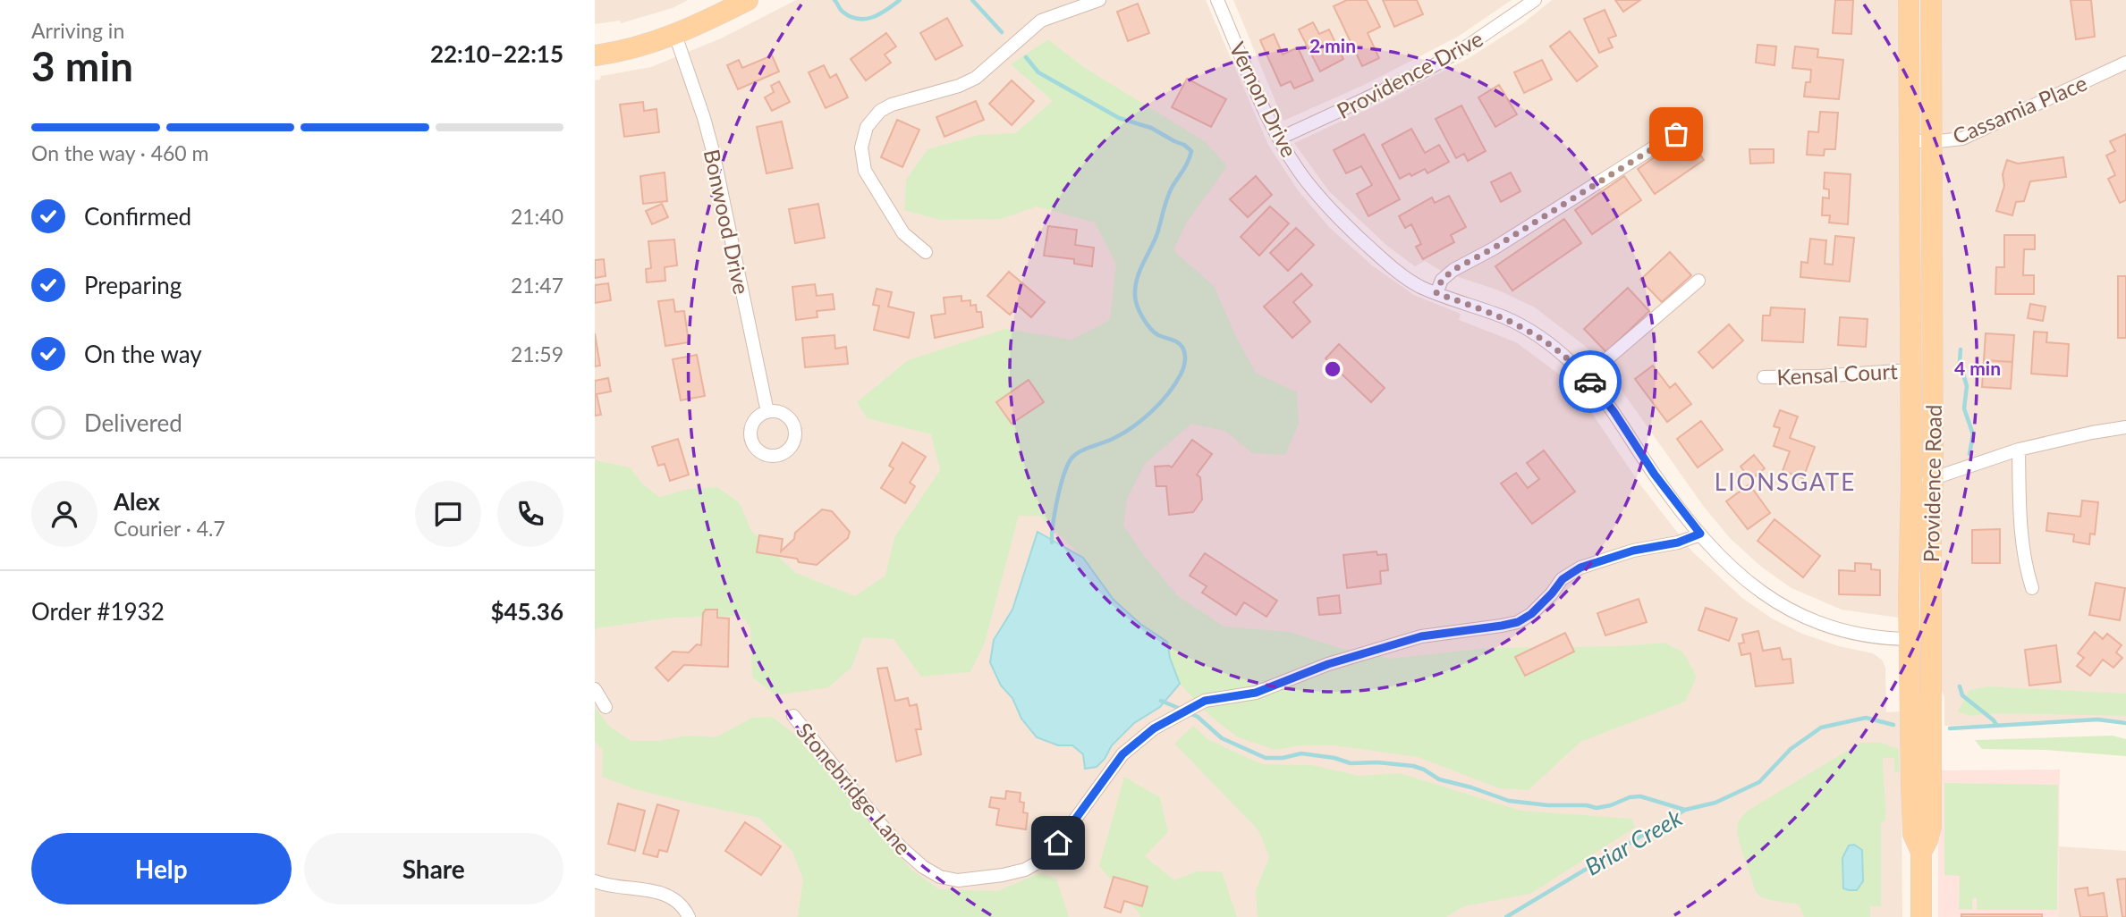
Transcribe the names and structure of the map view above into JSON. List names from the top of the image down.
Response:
{
  "streets": {
    "main road": ["Providence Road"],
    "street": [
      "Providence Drive",
      "Vernon Drive",
      "Cassamia Place",
      "Bonwood Drive",
      "Kensal Court",
      "Stonebridge Lane"
    ]
  },
  "crossings": [
    ["Providence Drive", "Vernon Drive"],
    ["Vernon Drive", "Providence Road"],
    ["Vernon Drive", "Stonebridge Lane"],
    ["Cassamia Place", "Providence Road"],
    ["Kensal Court", "Providence Road"]
  ],
  "districts": ["LIONSGATE"],
  "water": ["Briar Creek"],
  "page": {
    "heading": ["3 min", "Arriving in", "22:10–22:15"],
    "panel": [
      "Alex",
      "Courier · 4.7",
      "Order #1932",
      "$45.36"
    ],
    "bar": "On the way · 460 m",
    "list": [
      ["Confirmed", "21:40"],
      ["Preparing", "21:47"],
      ["On the way", "21:59"],
      "Delivered"
    ],
    "buttons": ["Help", "Share"]
  },
  "rings": ["2 min", "4 min"]
}
